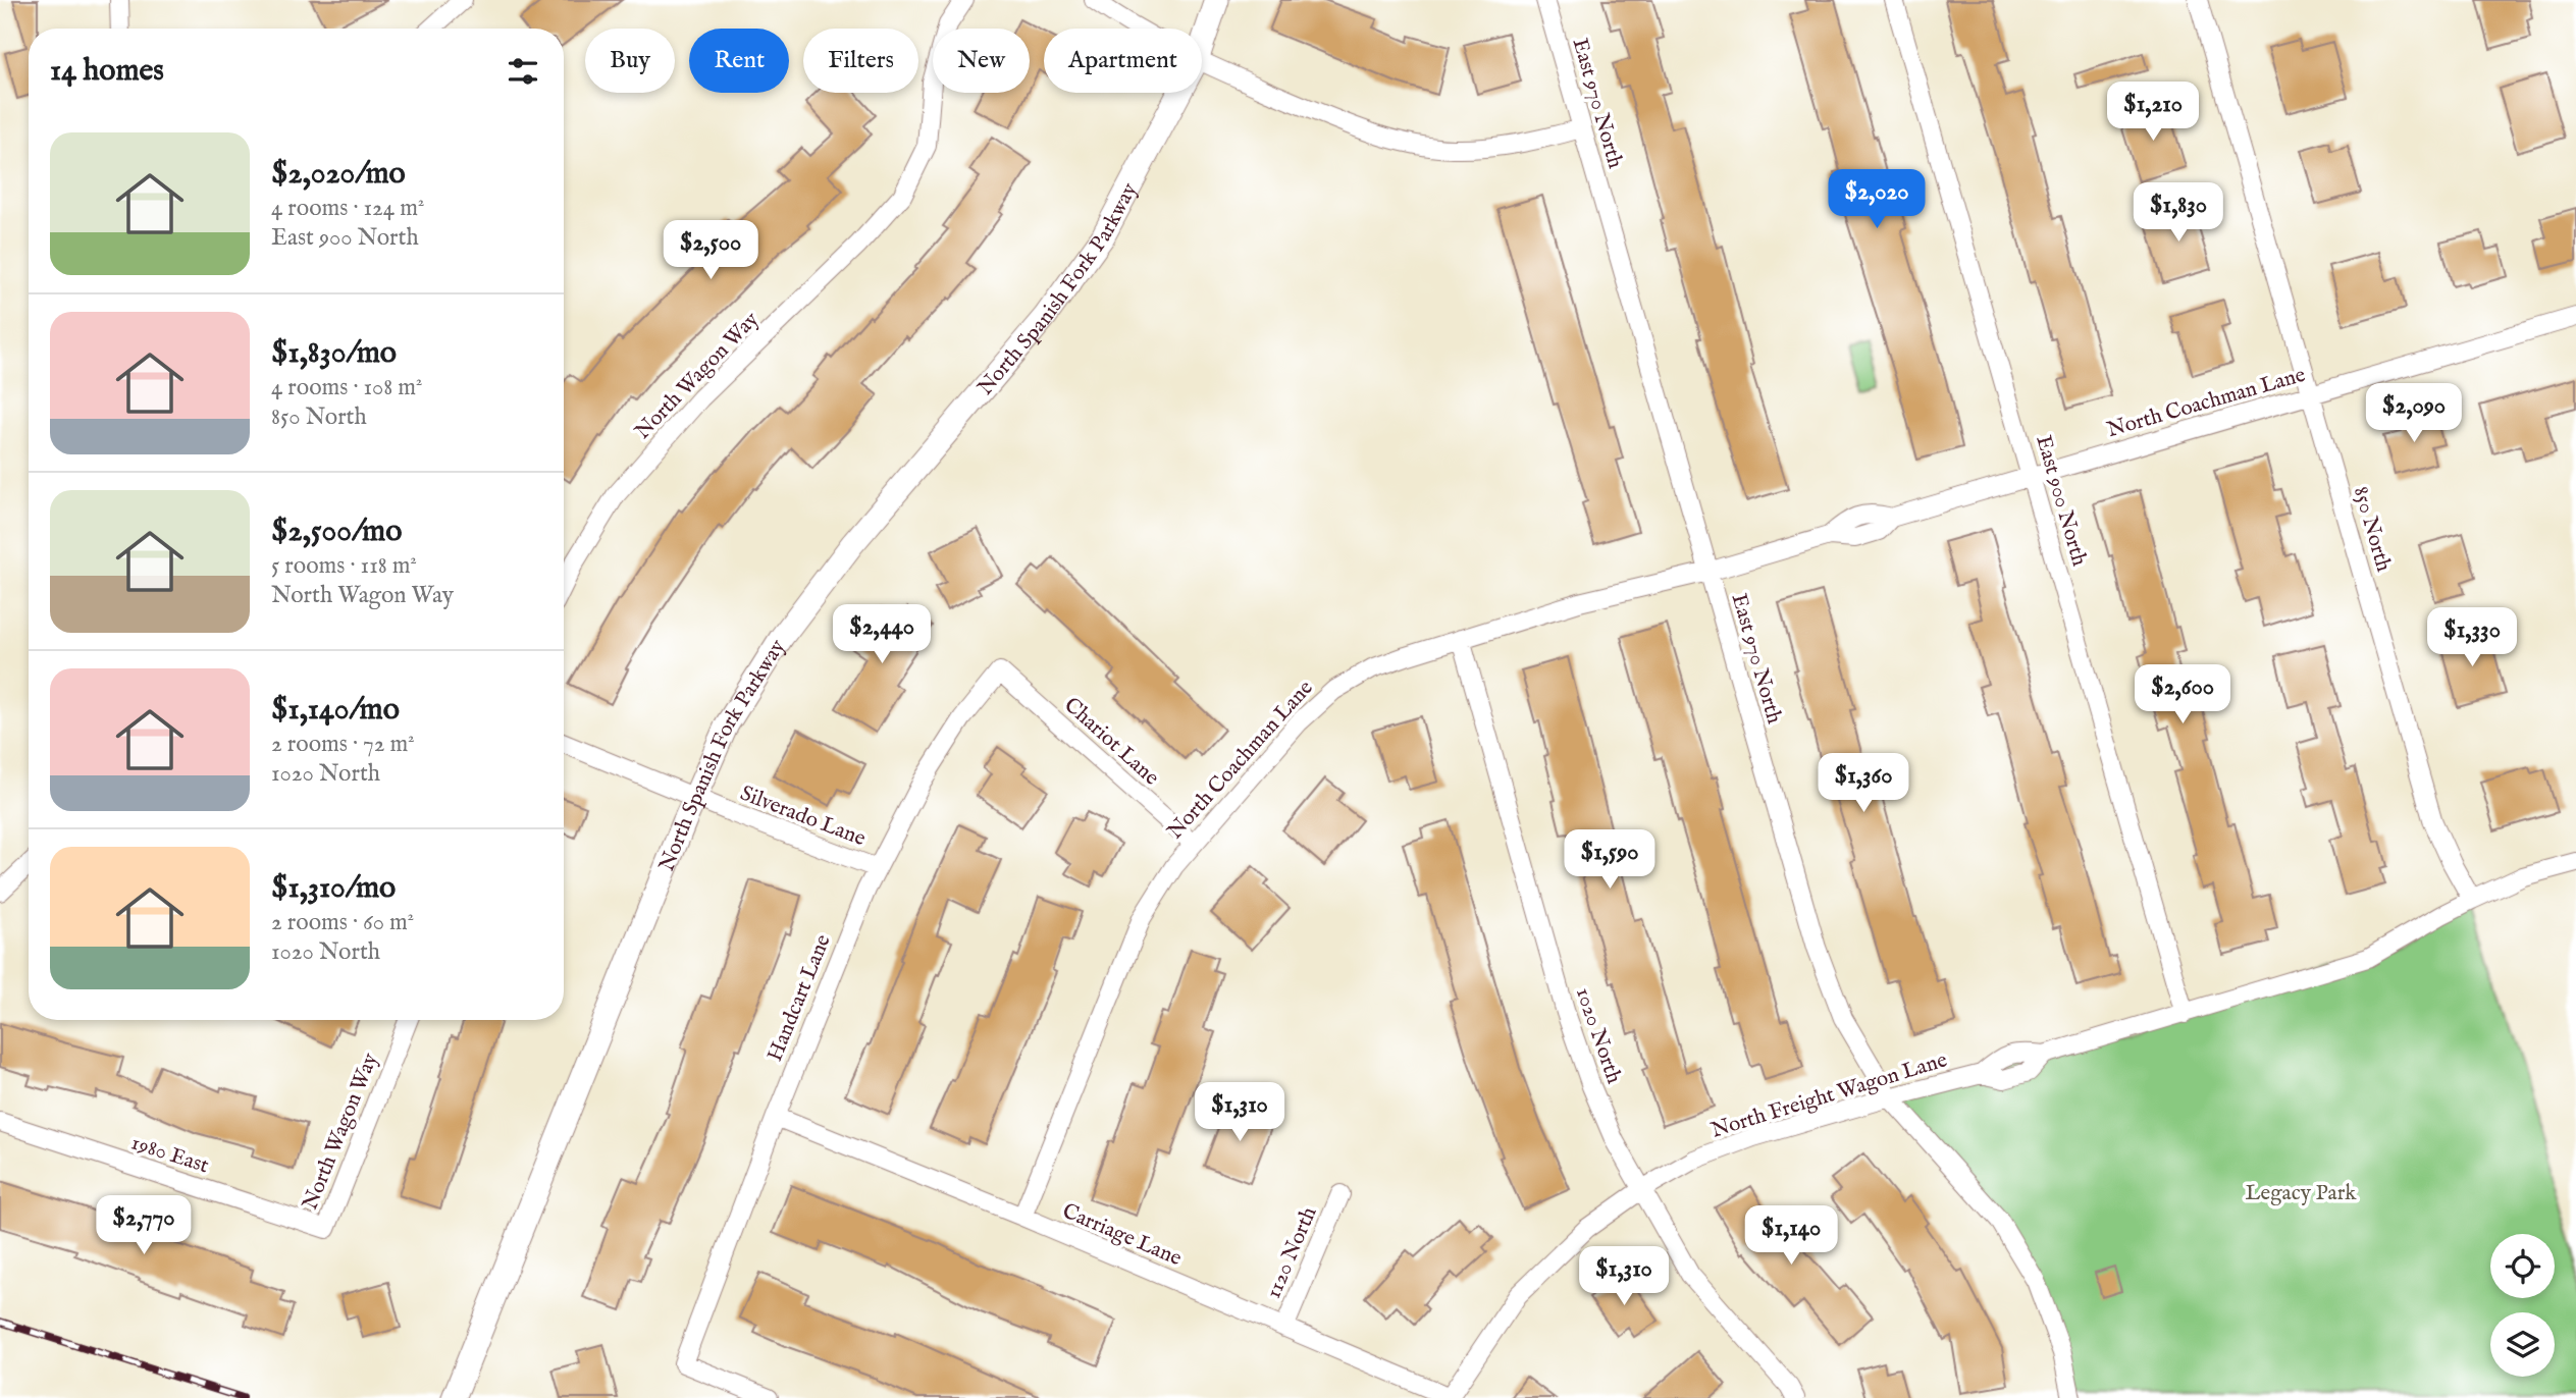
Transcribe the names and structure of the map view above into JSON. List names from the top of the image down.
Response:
{
  "streets": {
    "street": [
      "East 970 North",
      "North Spanish Fork Parkway",
      "North Wagon Way",
      "North Coachman Lane",
      "East 900 North",
      "850 North",
      "Chariot Lane",
      "Silverado Lane",
      "Handcart Lane",
      "1020 North",
      "North Freight Wagon Lane",
      "1980 East",
      "Carriage Lane",
      "1120 North"
    ]
  },
  "crossings": [
    ["East 970 North", "North Coachman Lane"],
    ["East 970 North", "North Freight Wagon Lane"],
    ["North Spanish Fork Parkway", "Silverado Lane"],
    ["North Wagon Way", "1980 East"],
    ["North Coachman Lane", "East 900 North"],
    ["North Coachman Lane", "850 North"],
    ["North Coachman Lane", "Chariot Lane"],
    ["North Coachman Lane", "1020 North"],
    ["North Coachman Lane", "Carriage Lane"],
    ["East 900 North", "North Freight Wagon Lane"],
    ["850 North", "North Freight Wagon Lane"],
    ["Chariot Lane", "Handcart Lane"],
    ["Silverado Lane", "Handcart Lane"],
    ["Handcart Lane", "Carriage Lane"],
    ["1020 North", "North Freight Wagon Lane"],
    ["North Freight Wagon Lane", "Carriage Lane"],
    ["Carriage Lane", "1120 North"]
  ],
  "parks": ["Legacy Park"],
  "page": {
    "chip": [
      "Buy",
      "Rent",
      "Filters",
      "New",
      "Apartment"
    ],
    "heading": "14 homes",
    "price": [
      "$1,210",
      "$2,020",
      "$1,830",
      "$2,500",
      "$2,090",
      "$2,440",
      "$1,330",
      "$2,600",
      "$1,360",
      "$1,590",
      "$1,310",
      "$2,770",
      "$1,140",
      "$1,310"
    ],
    "list": [
      {
        "name": "$2,020/mo",
        "note": "4 rooms · 124 m² · East 900 North"
      },
      {
        "name": "$1,830/mo",
        "note": "4 rooms · 108 m² · 850 North"
      },
      {
        "name": "$2,500/mo",
        "note": "5 rooms · 118 m² · North Wagon Way"
      },
      {
        "name": "$1,140/mo",
        "note": "2 rooms · 72 m² · 1020 North"
      },
      {
        "name": "$1,310/mo",
        "note": "2 rooms · 60 m² · 1020 North"
      }
    ]
  }
}
